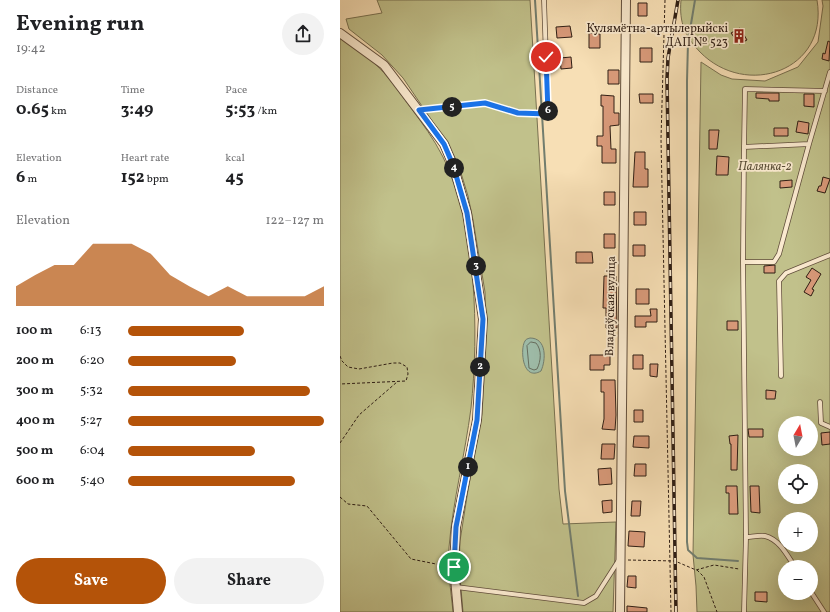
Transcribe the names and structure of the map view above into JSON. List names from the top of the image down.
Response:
{
  "streets": {
    "street": ["Владаўская вуліца"]
  },
  "parks": ["Палянка-2"],
  "places": {
    "building": ["Кулямётна-артылерыйскі ДАП № 523"]
  },
  "north": "top",
  "page": {
    "heading": ["Evening run", "19:42"],
    "stats": [
      ["Distance", "0.65 km"],
      ["Time", "3:49"],
      ["Pace", "5:53 /km"],
      ["Elevation", "6 m"],
      ["Heart rate", "152 bpm"],
      ["kcal", "45"]
    ],
    "pins": [
      "5",
      "6",
      "4",
      "3",
      "2",
      "1"
    ],
    "chart": ["Elevation", "122–127 m"],
    "list": [
      {
        "name": "100 m",
        "note": "6:13"
      },
      {
        "name": "200 m",
        "note": "6:20"
      },
      {
        "name": "300 m",
        "note": "5:32"
      },
      {
        "name": "400 m",
        "note": "5:27"
      },
      {
        "name": "500 m",
        "note": "6:04"
      },
      {
        "name": "600 m",
        "note": "5:40"
      }
    ],
    "map_buttons": ["+", "−"],
    "buttons": ["Save", "Share"]
  }
}
